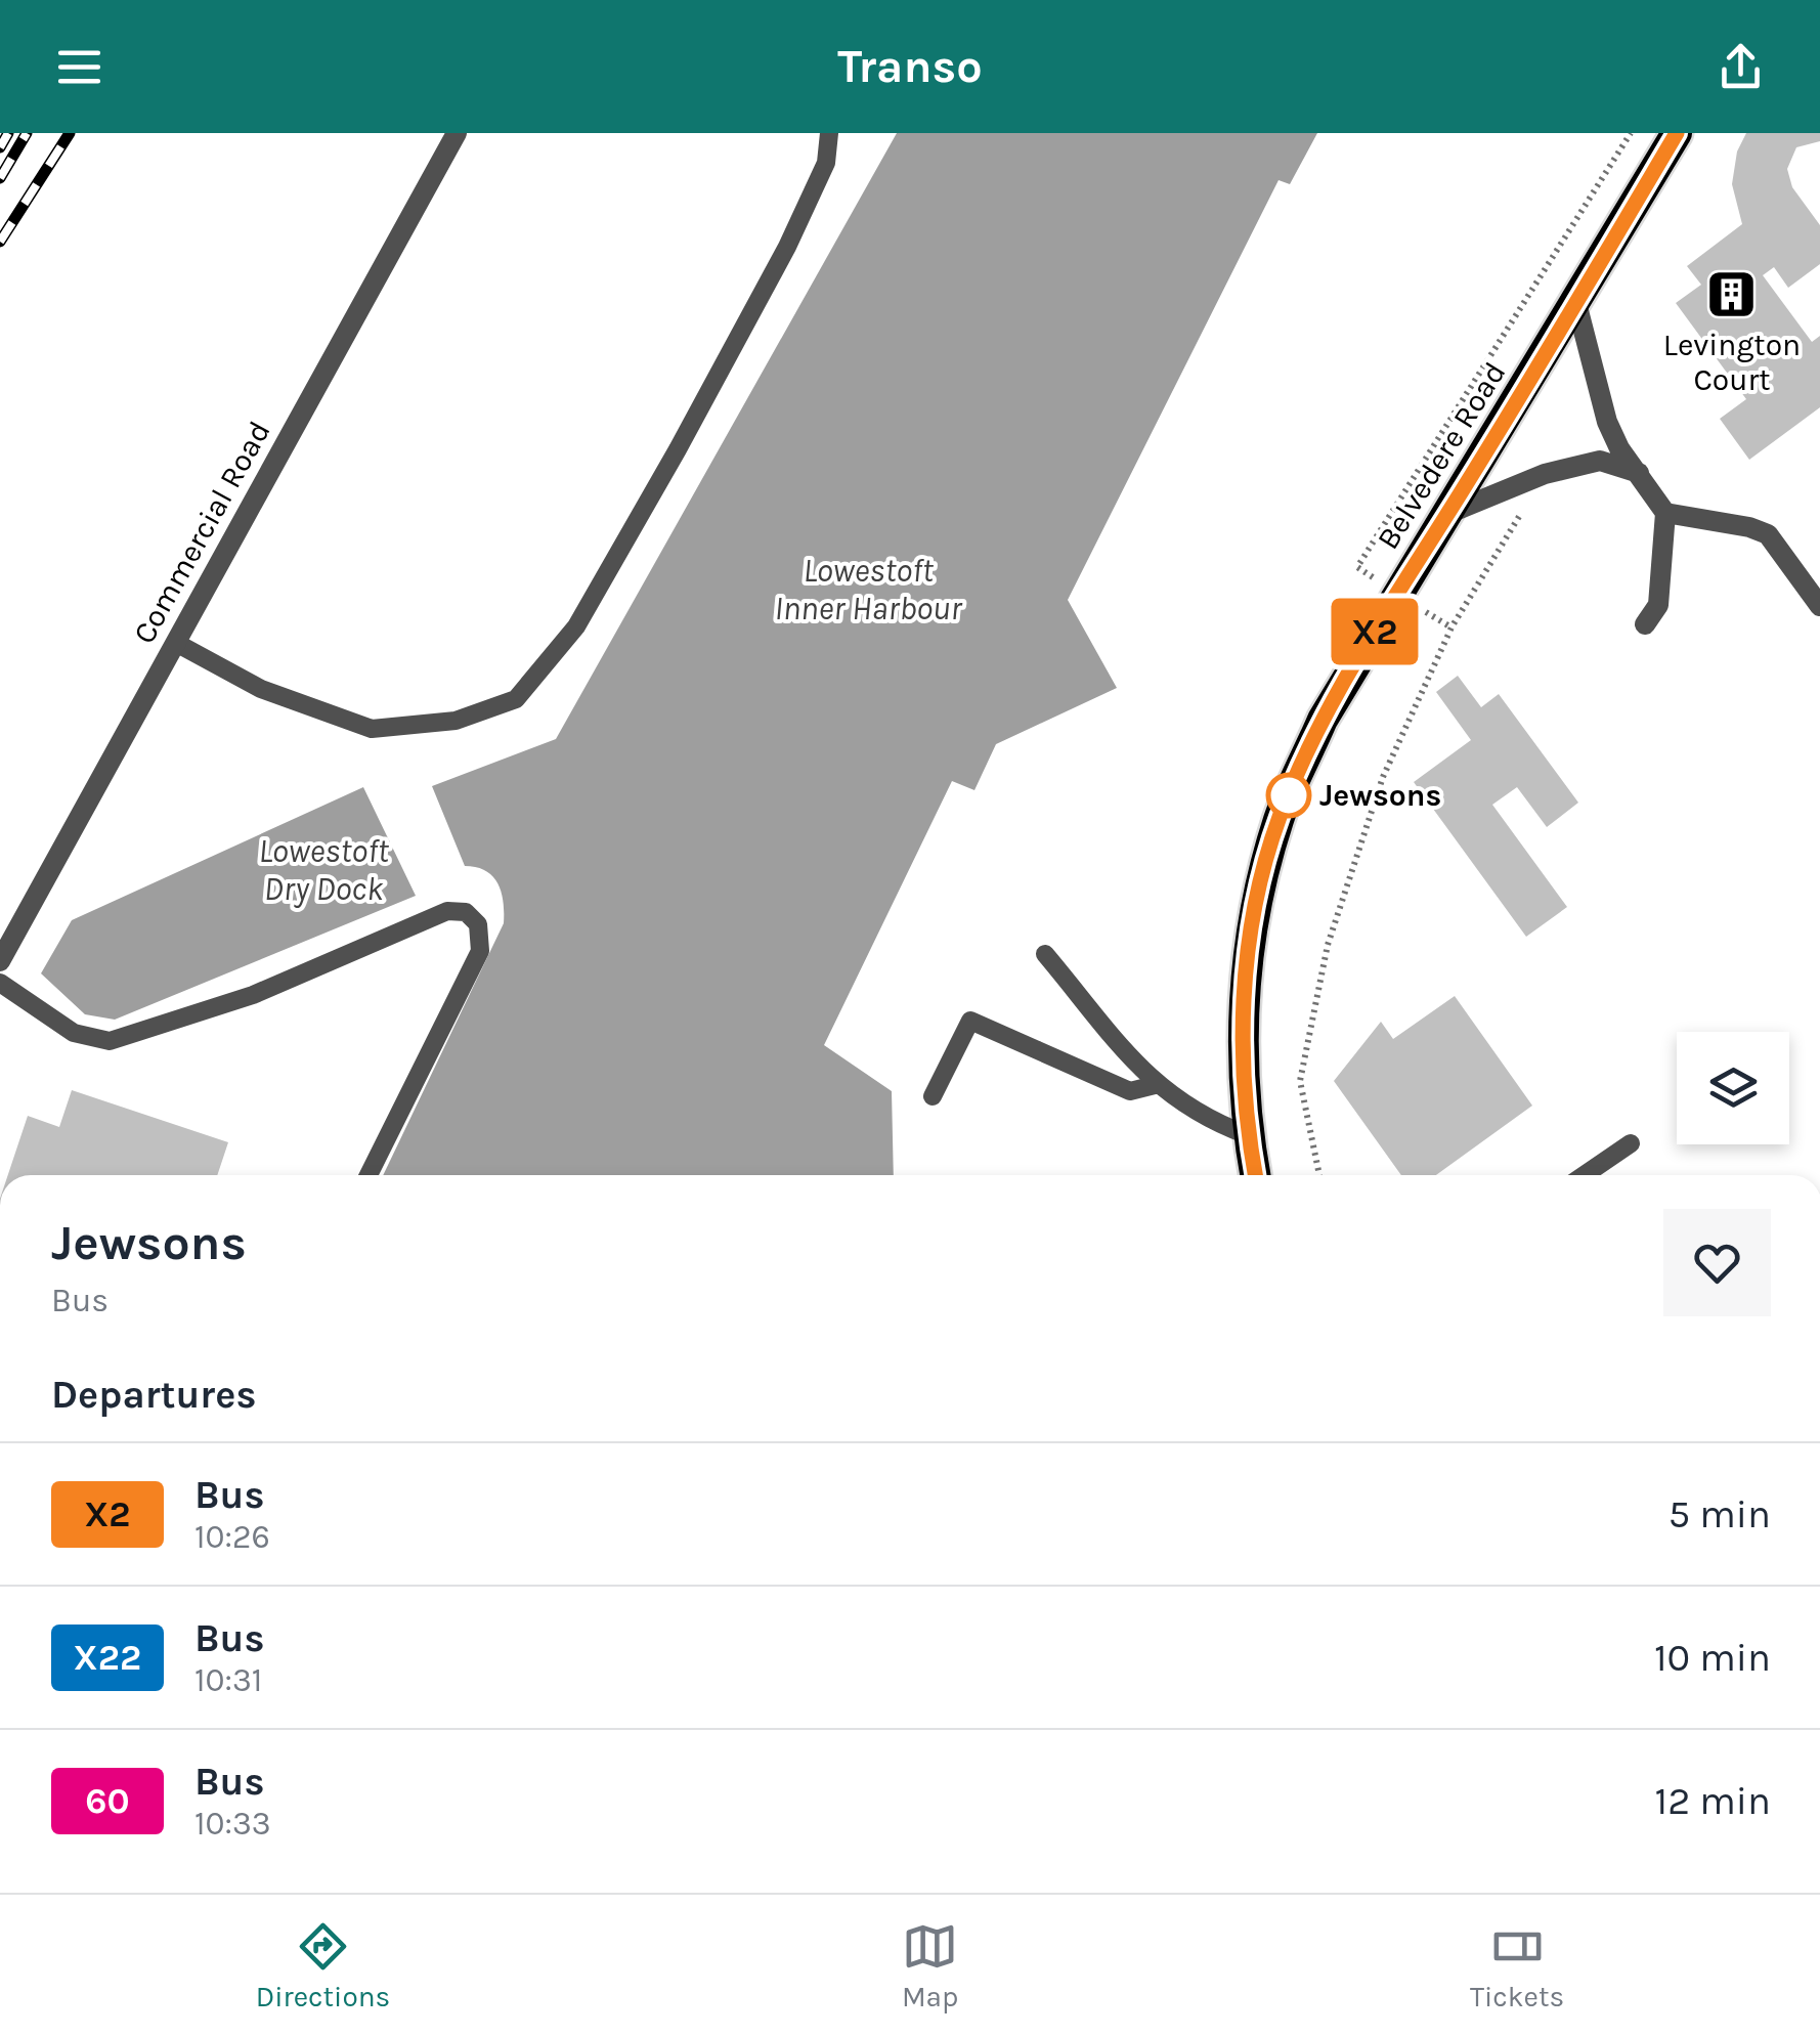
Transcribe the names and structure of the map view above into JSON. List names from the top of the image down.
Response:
{
  "streets": {
    "highway": ["Belvedere Road"],
    "street": ["Commercial Road"]
  },
  "water": ["Lowestoft Inner Harbour", "Lowestoft Dry Dock"],
  "places": {
    "building": ["Levington Court"],
    "other": ["Jewsons"]
  },
  "lines": ["bus line X2"],
  "page": {
    "header": "Transo",
    "on_map": "X2",
    "heading": [
      ["Jewsons", "Bus"],
      "Departures"
    ],
    "list": [
      {
        "mark": "X2",
        "name": "Bus",
        "note": "10:26",
        "value": "5 min"
      },
      {
        "mark": "X22",
        "name": "Bus",
        "note": "10:31",
        "value": "10 min"
      },
      {
        "mark": "60",
        "name": "Bus",
        "note": "10:33",
        "value": "12 min"
      }
    ],
    "tabs": ["Directions", "Map", "Tickets"]
  }
}
